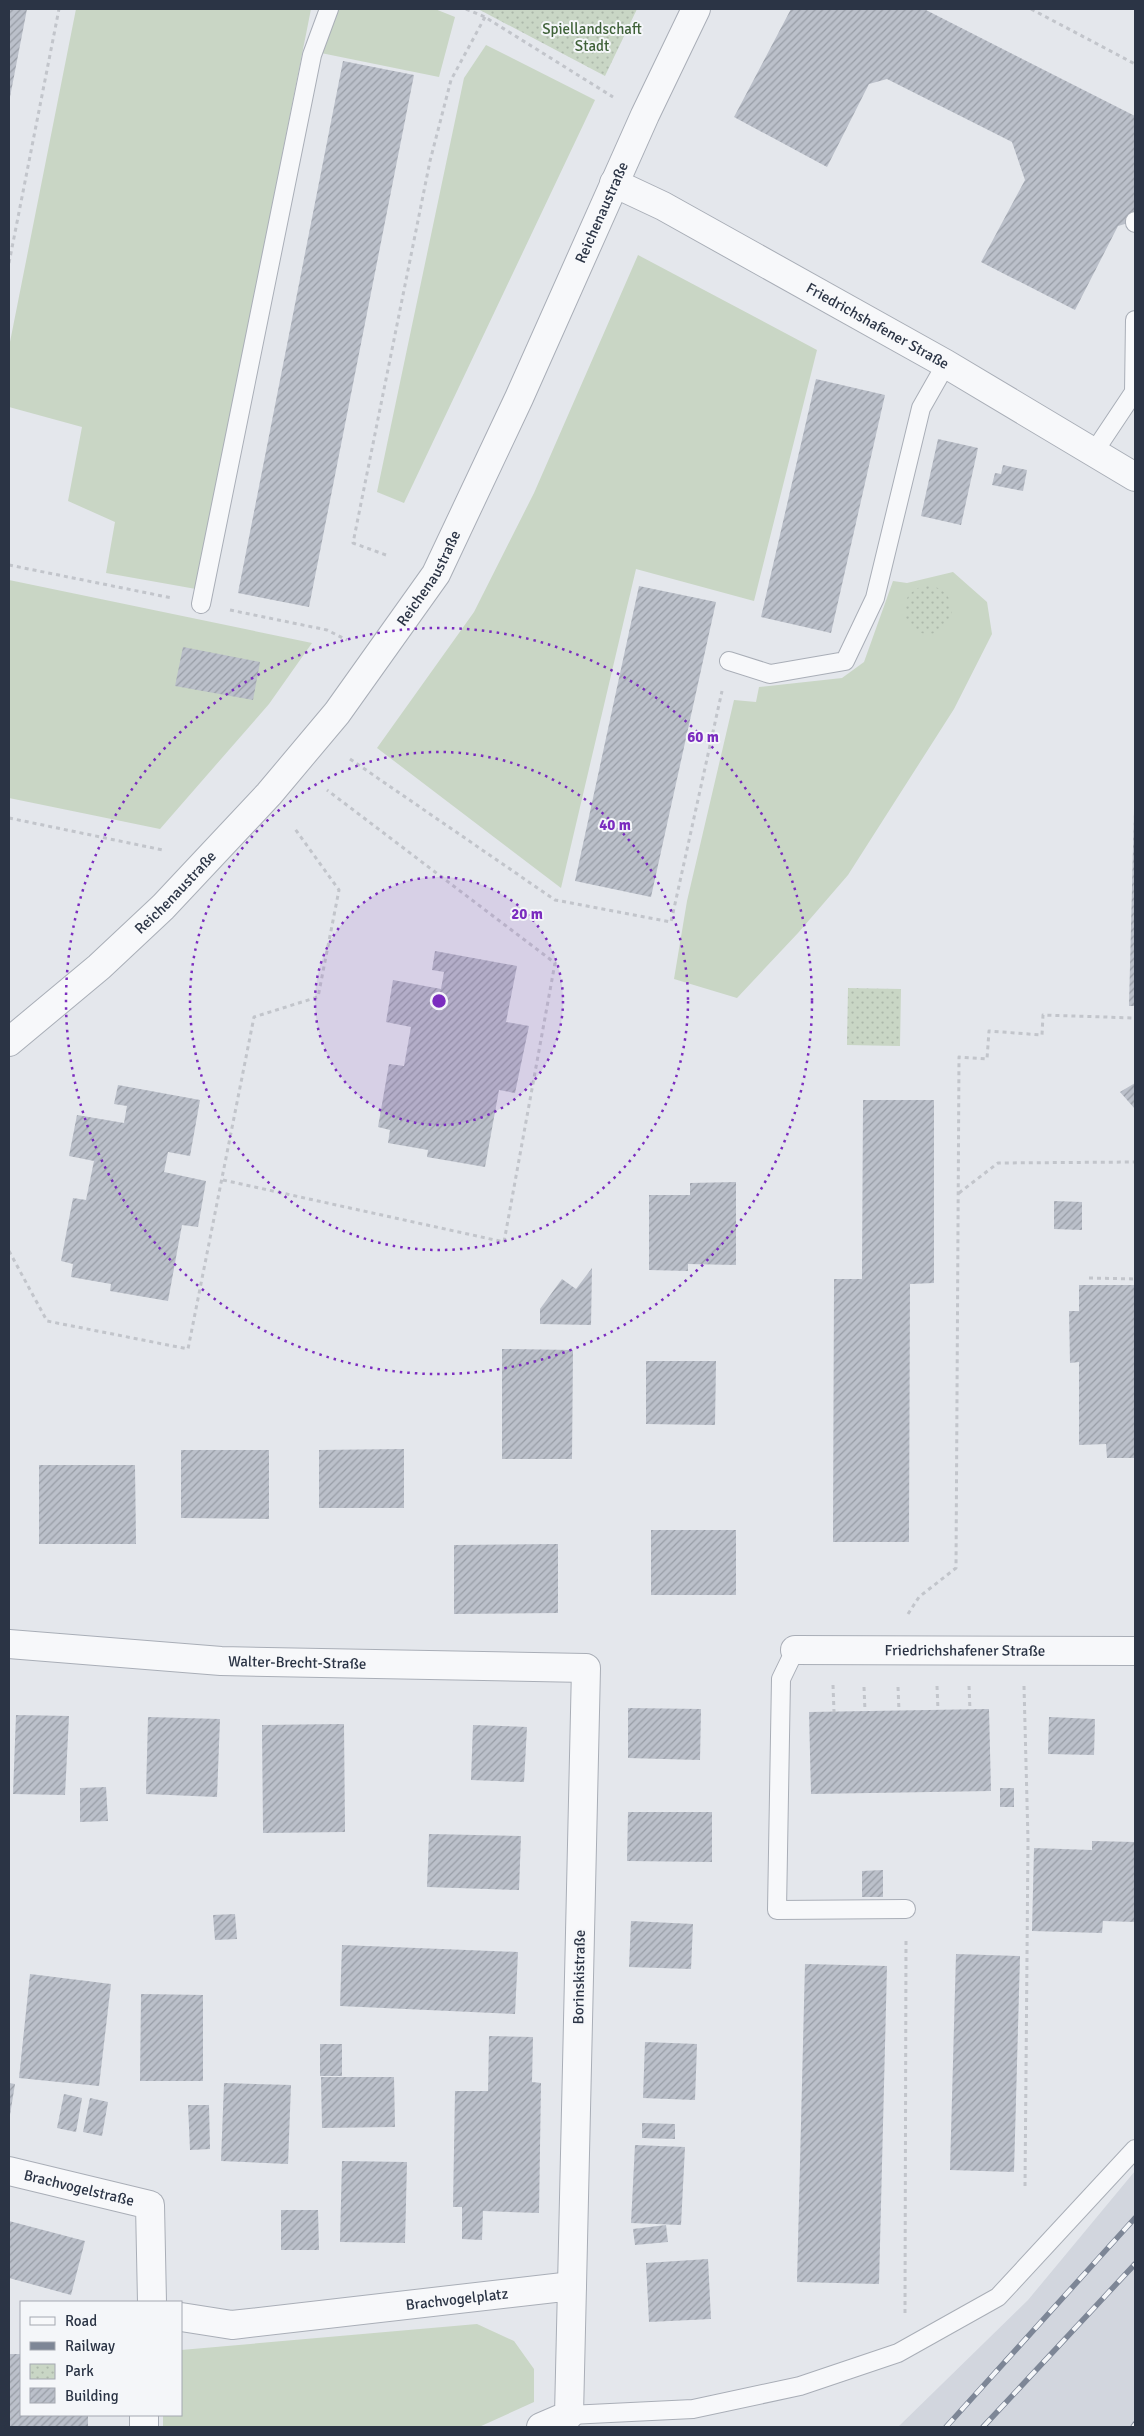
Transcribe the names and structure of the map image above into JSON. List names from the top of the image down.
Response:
{
  "streets": {
    "street": [
      "Reichenaustraße",
      "Friedrichshafener Straße",
      "Walter-Brecht-Straße",
      "Borinskistraße",
      "Brachvogelstraße",
      "Brachvogelplatz"
    ]
  },
  "crossings": [
    ["Reichenaustraße", "Friedrichshafener Straße"],
    ["Walter-Brecht-Straße", "Borinskistraße"],
    ["Borinskistraße", "Brachvogelplatz"]
  ],
  "parks": ["Spiellandschaft Stadt"],
  "legend": [
    "Road",
    "Railway",
    "Park",
    "Building"
  ],
  "rings": ["60 m", "40 m", "20 m"]
}
